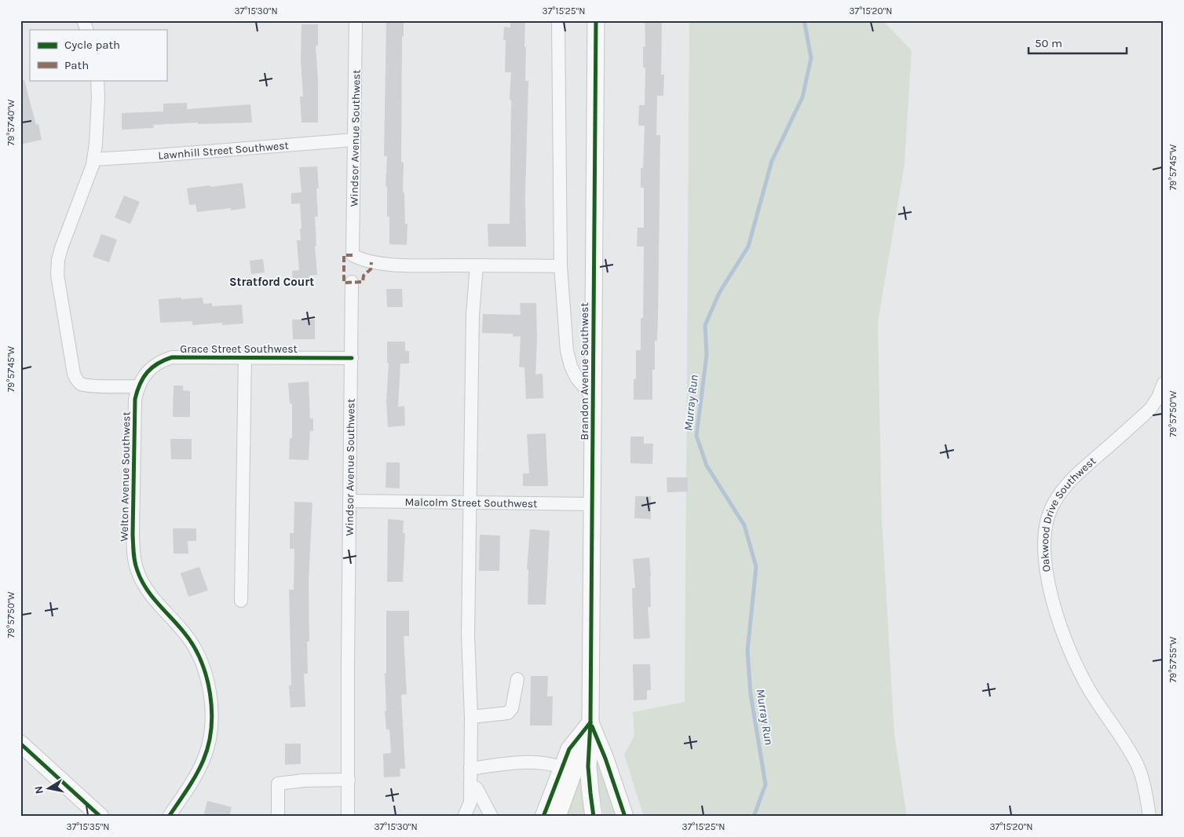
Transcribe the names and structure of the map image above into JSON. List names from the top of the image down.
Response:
{
  "streets": {
    "main road": ["Brandon Avenue Southwest"],
    "street": [
      "Windsor Avenue Southwest",
      "Lawnhill Street Southwest",
      "Grace Street Southwest",
      "Welton Avenue Southwest",
      "Malcolm Street Southwest",
      "Oakwood Drive Southwest"
    ]
  },
  "crossings": [
    ["Windsor Avenue Southwest", "Lawnhill Street Southwest"],
    ["Windsor Avenue Southwest", "Grace Street Southwest"],
    ["Windsor Avenue Southwest", "Malcolm Street Southwest"],
    ["Grace Street Southwest", "Welton Avenue Southwest"],
    ["Brandon Avenue Southwest", "Malcolm Street Southwest"]
  ],
  "districts": ["Stratford Court"],
  "water": ["Murray Run"],
  "legend": ["Cycle path", "Path"],
  "scale_bar": "50 m",
  "north": "left",
  "coordinates": [
    "37°15'30\"N",
    "37°15'25\"N",
    "37°15'20\"N",
    "79°57'40\"W",
    "79°57'45\"W",
    "79°57'50\"W",
    "79°57'55\"W",
    "37°15'35\"N"
  ]
}
